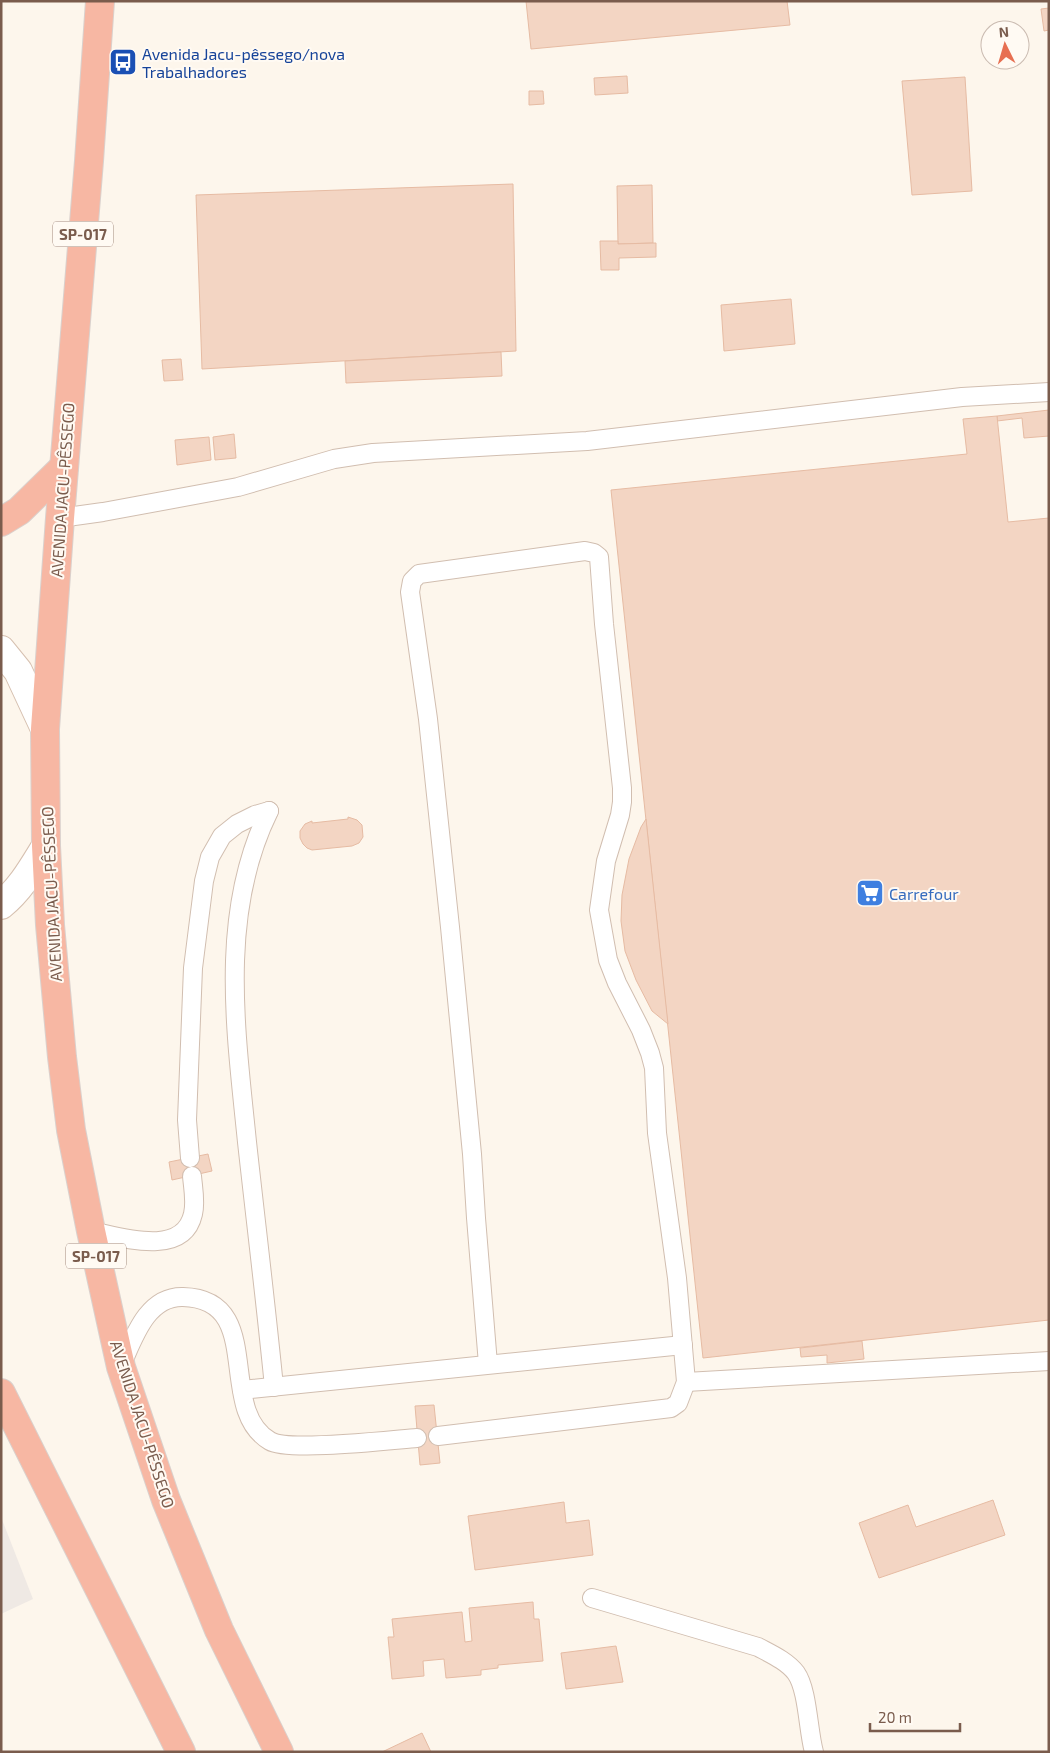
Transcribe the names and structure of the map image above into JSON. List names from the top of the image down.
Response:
{
  "streets": {
    "highway": ["SP-017", "AVENIDA JACU-PÊSSEGO"]
  },
  "places": {
    "bus stop": ["Avenida Jacu-pêssego/nova Trabalhadores"],
    "supermarket": ["Carrefour"]
  },
  "scale_bar": "20 m",
  "north": "top"
}
